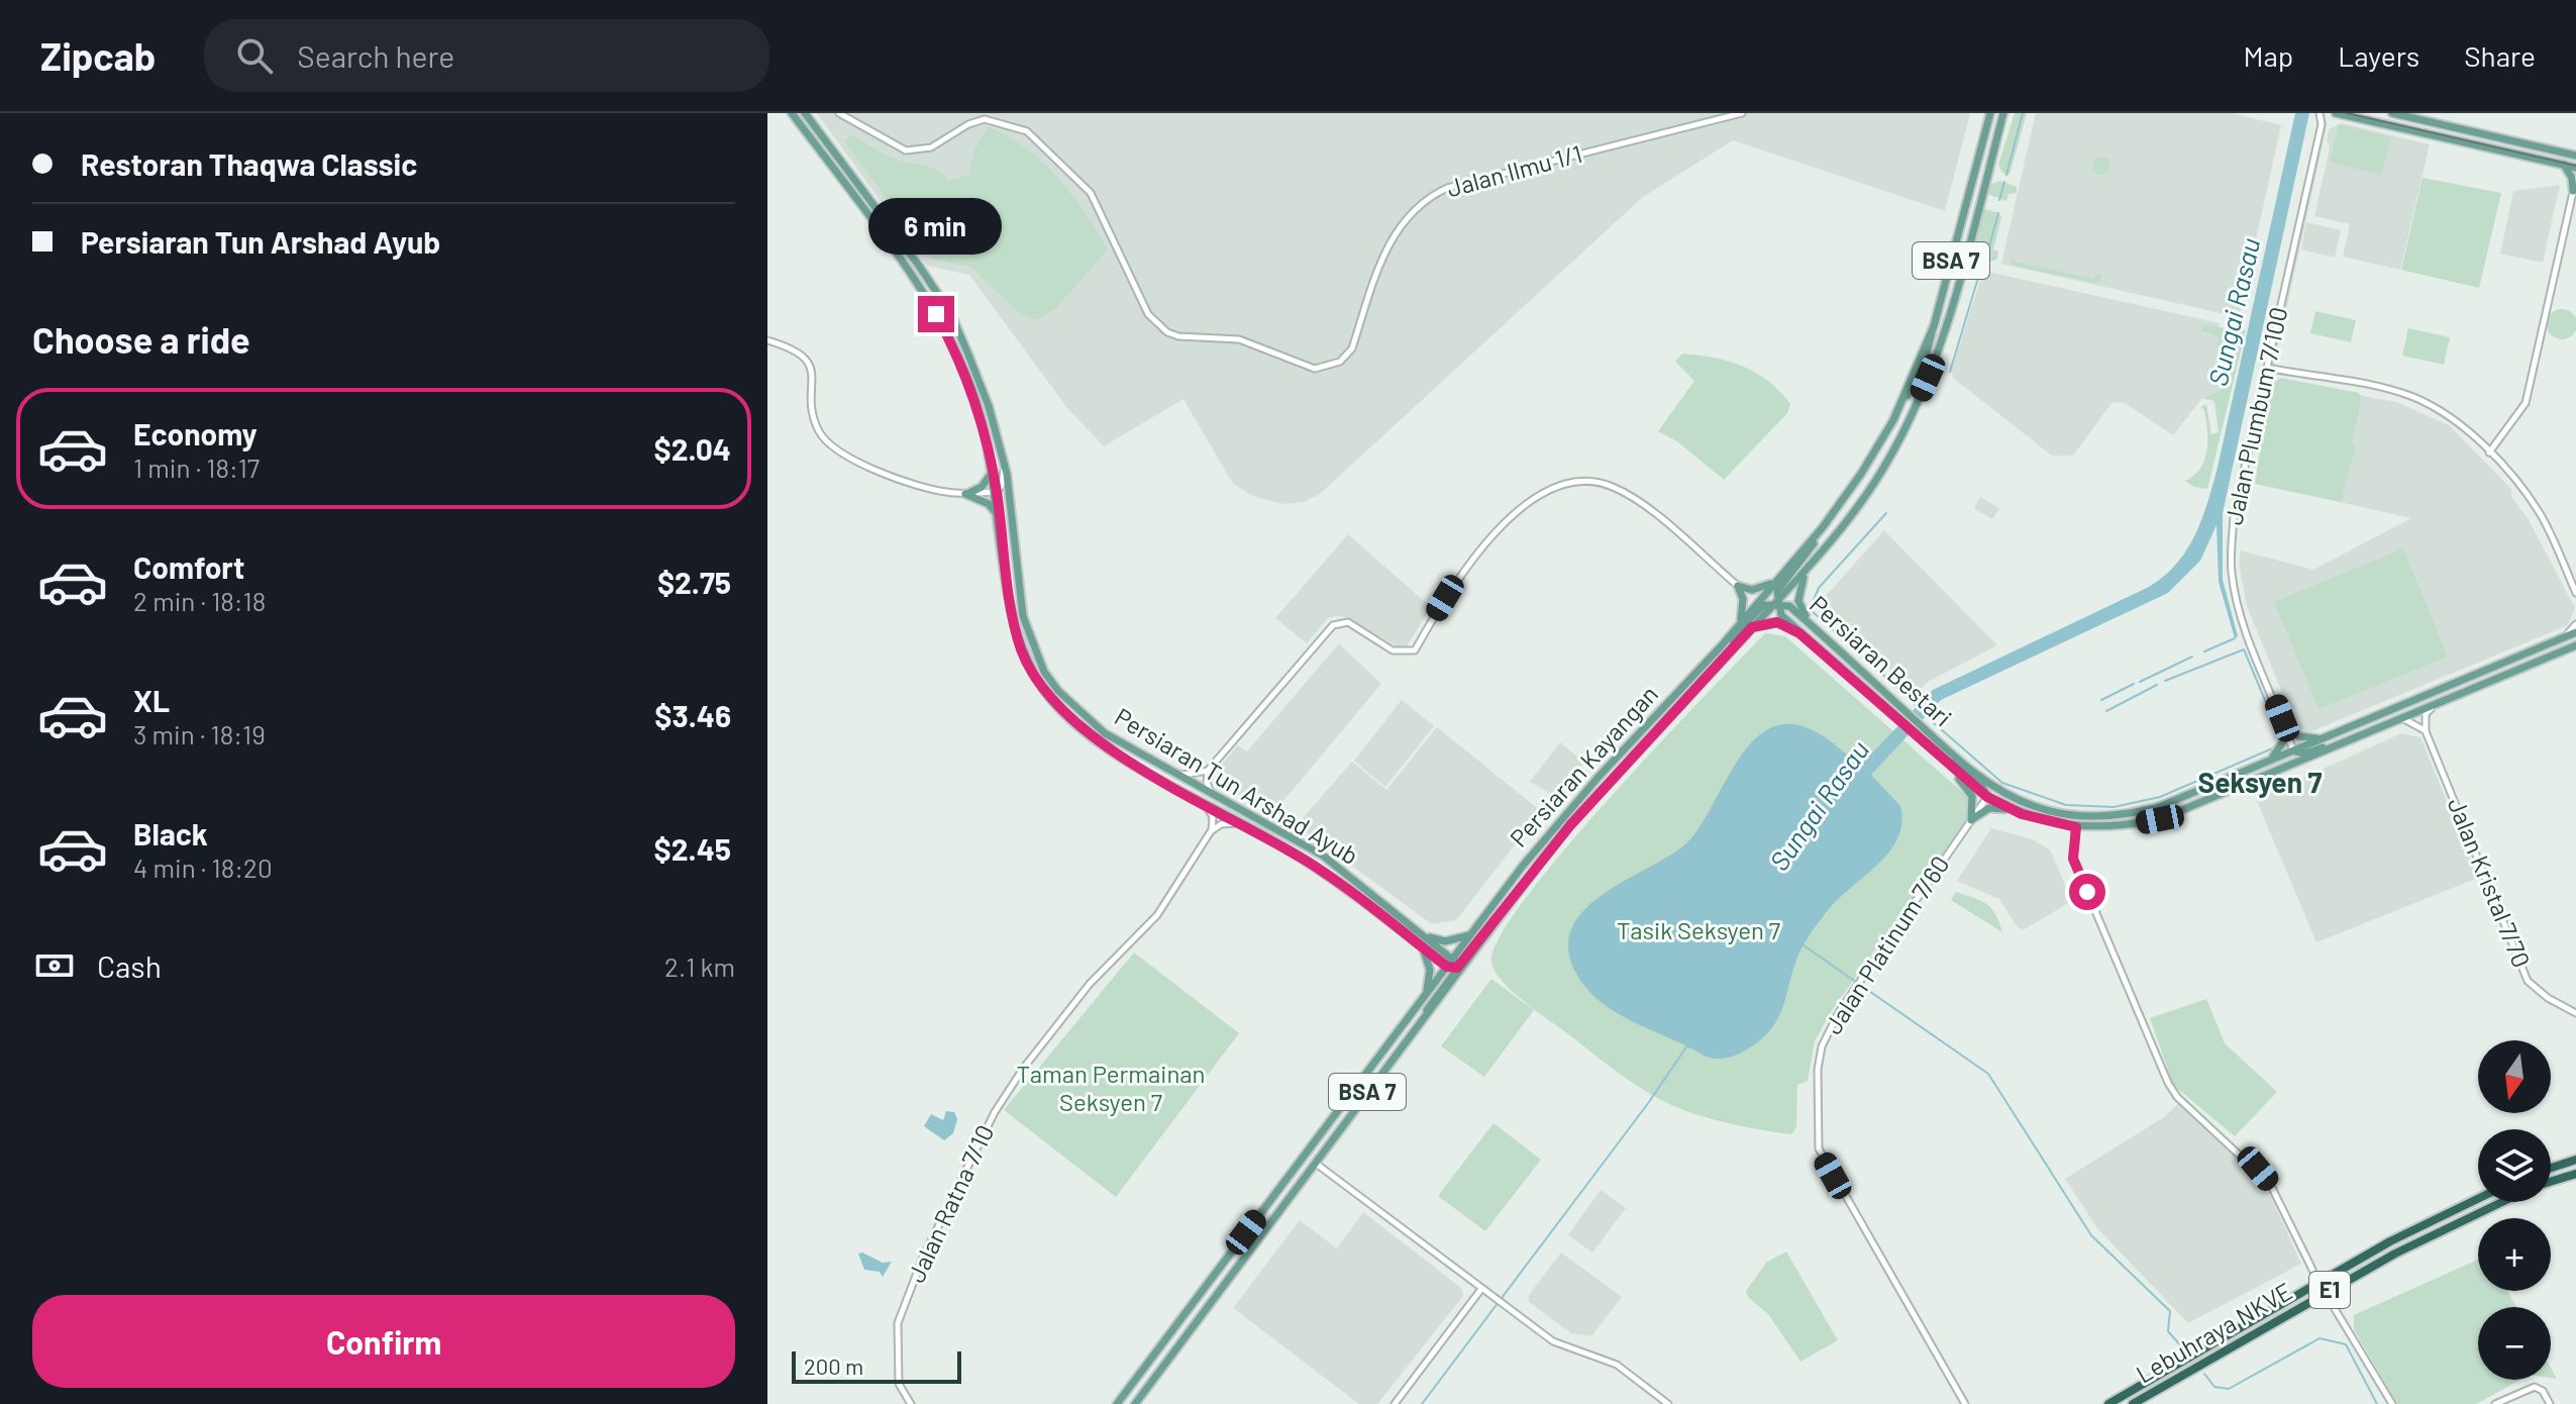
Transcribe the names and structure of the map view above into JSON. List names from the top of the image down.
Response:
{
  "streets": {
    "highway": ["E1", "Lebuhraya NKVE"],
    "main road": [
      "BSA 7",
      "Persiaran Bestari",
      "Persiaran Kayangan",
      "Persiaran Tun Arshad Ayub"
    ],
    "street": [
      "Jalan Ilmu 1/1",
      "Jalan Plumbum 7/100",
      "Jalan Kristal 7/70",
      "Jalan Platinum 7/60",
      "Jalan Ratna 7/10"
    ]
  },
  "crossings": [
    ["Jalan Plumbum 7/100", "Persiaran Bestari"],
    ["Persiaran Bestari", "Persiaran Kayangan"],
    ["Persiaran Bestari", "Jalan Platinum 7/60"],
    ["Persiaran Kayangan", "Persiaran Tun Arshad Ayub"]
  ],
  "districts": ["Seksyen 7"],
  "water": ["Sungai Rasau"],
  "parks": ["Tasik Seksyen 7", "Taman Permainan Seksyen 7"],
  "scale_bar": "200 m",
  "north": "bottom",
  "page": {
    "header": "Zipcab",
    "search": "Search here",
    "nav": ["Map", "Layers", "Share"],
    "banner": ["Restoran Thaqwa Classic", "Persiaran Tun Arshad Ayub"],
    "bubble": "6 min",
    "heading": "Choose a ride",
    "list": [
      {
        "name": "Economy",
        "note": "1 min · 18:17",
        "value": "$2.04"
      },
      {
        "name": "Comfort",
        "note": "2 min · 18:18",
        "value": "$2.75"
      },
      {
        "name": "XL",
        "note": "3 min · 18:19",
        "value": "$3.46"
      },
      {
        "name": "Black",
        "note": "4 min · 18:20",
        "value": "$2.45"
      }
    ],
    "pay": ["Cash", "2.1 km"],
    "map_buttons": ["+", "−"],
    "buttons": "Confirm",
    "scale": "200 m"
  }
}
